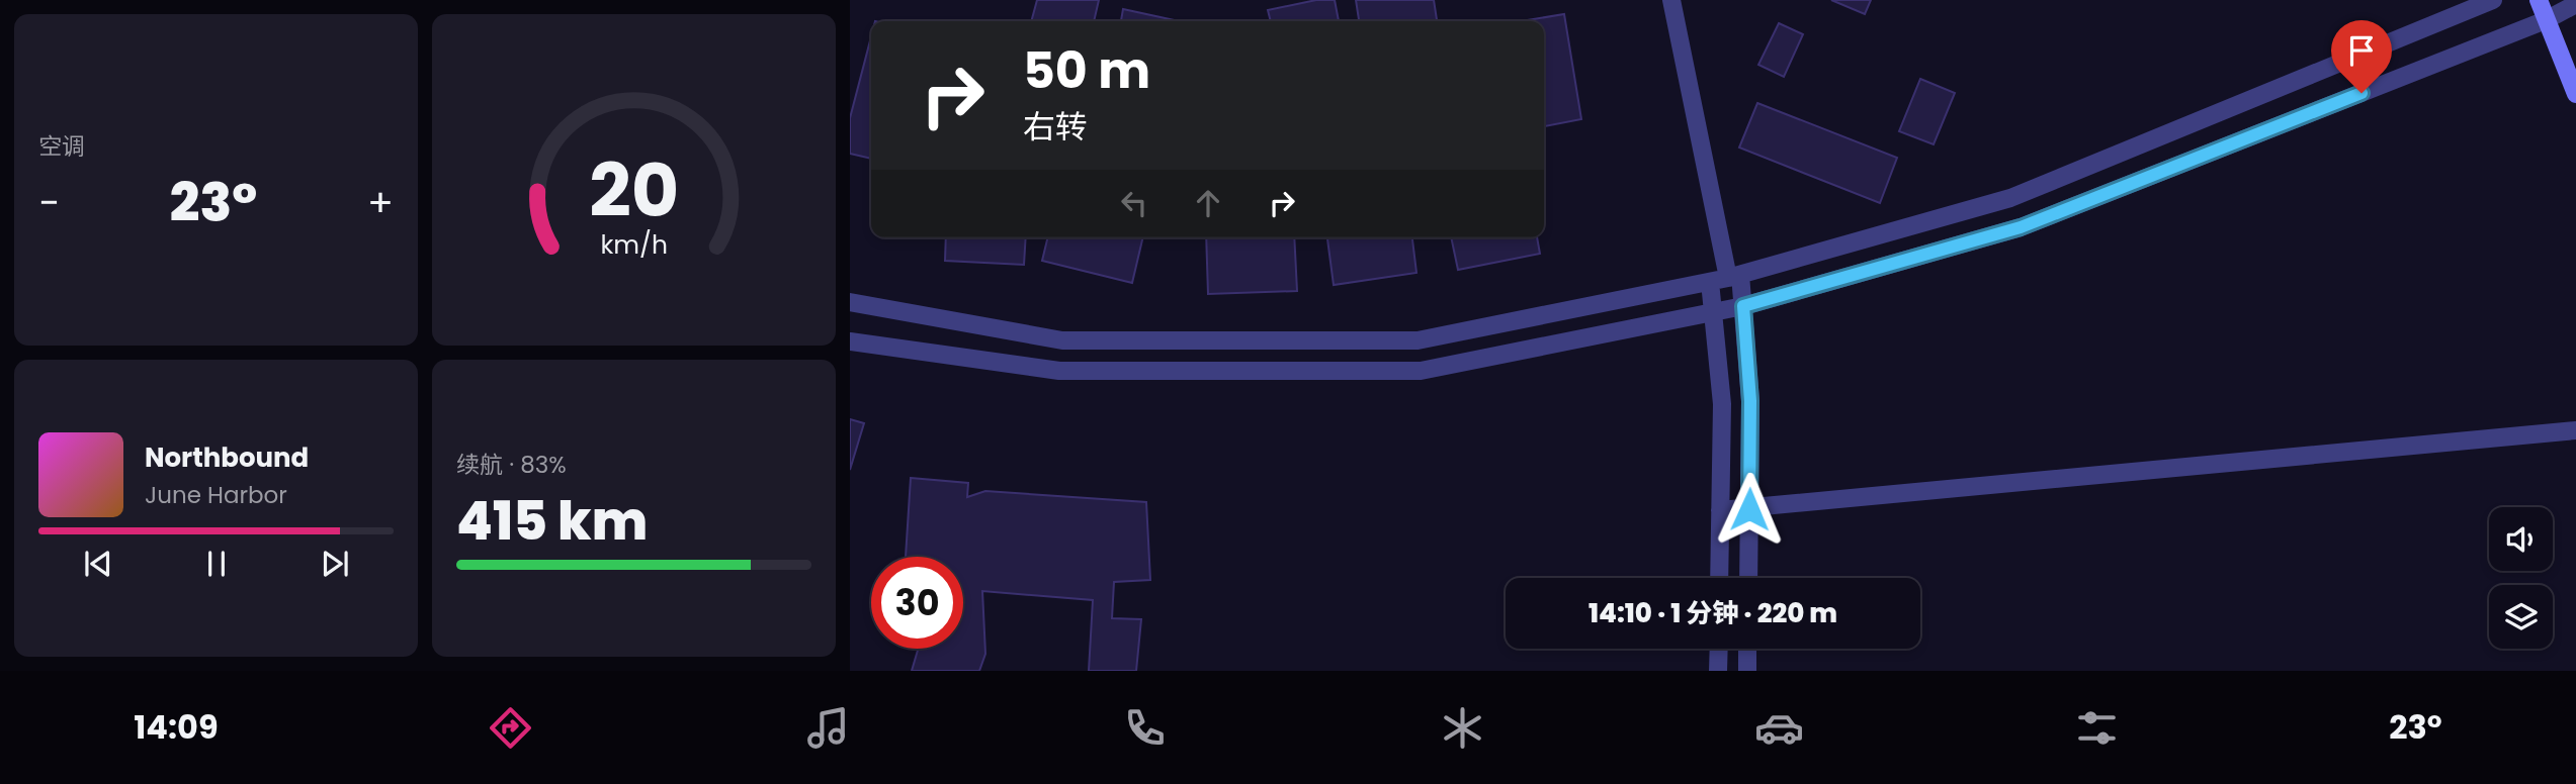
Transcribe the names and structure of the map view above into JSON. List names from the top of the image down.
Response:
{
  "page": {
    "tile": [
      "空调",
      ["续航 · 83%", "415 km"]
    ],
    "turn": ["50 m", "右转"],
    "heat": ["−", "23°", "+"],
    "song": ["Northbound", "June Harbor"],
    "limit": "30",
    "trip": "14:10 · 1 分钟 · 220 m",
    "tabs": ["14:09", "23°"],
    "gauge": ["20", "km/h"]
  }
}
